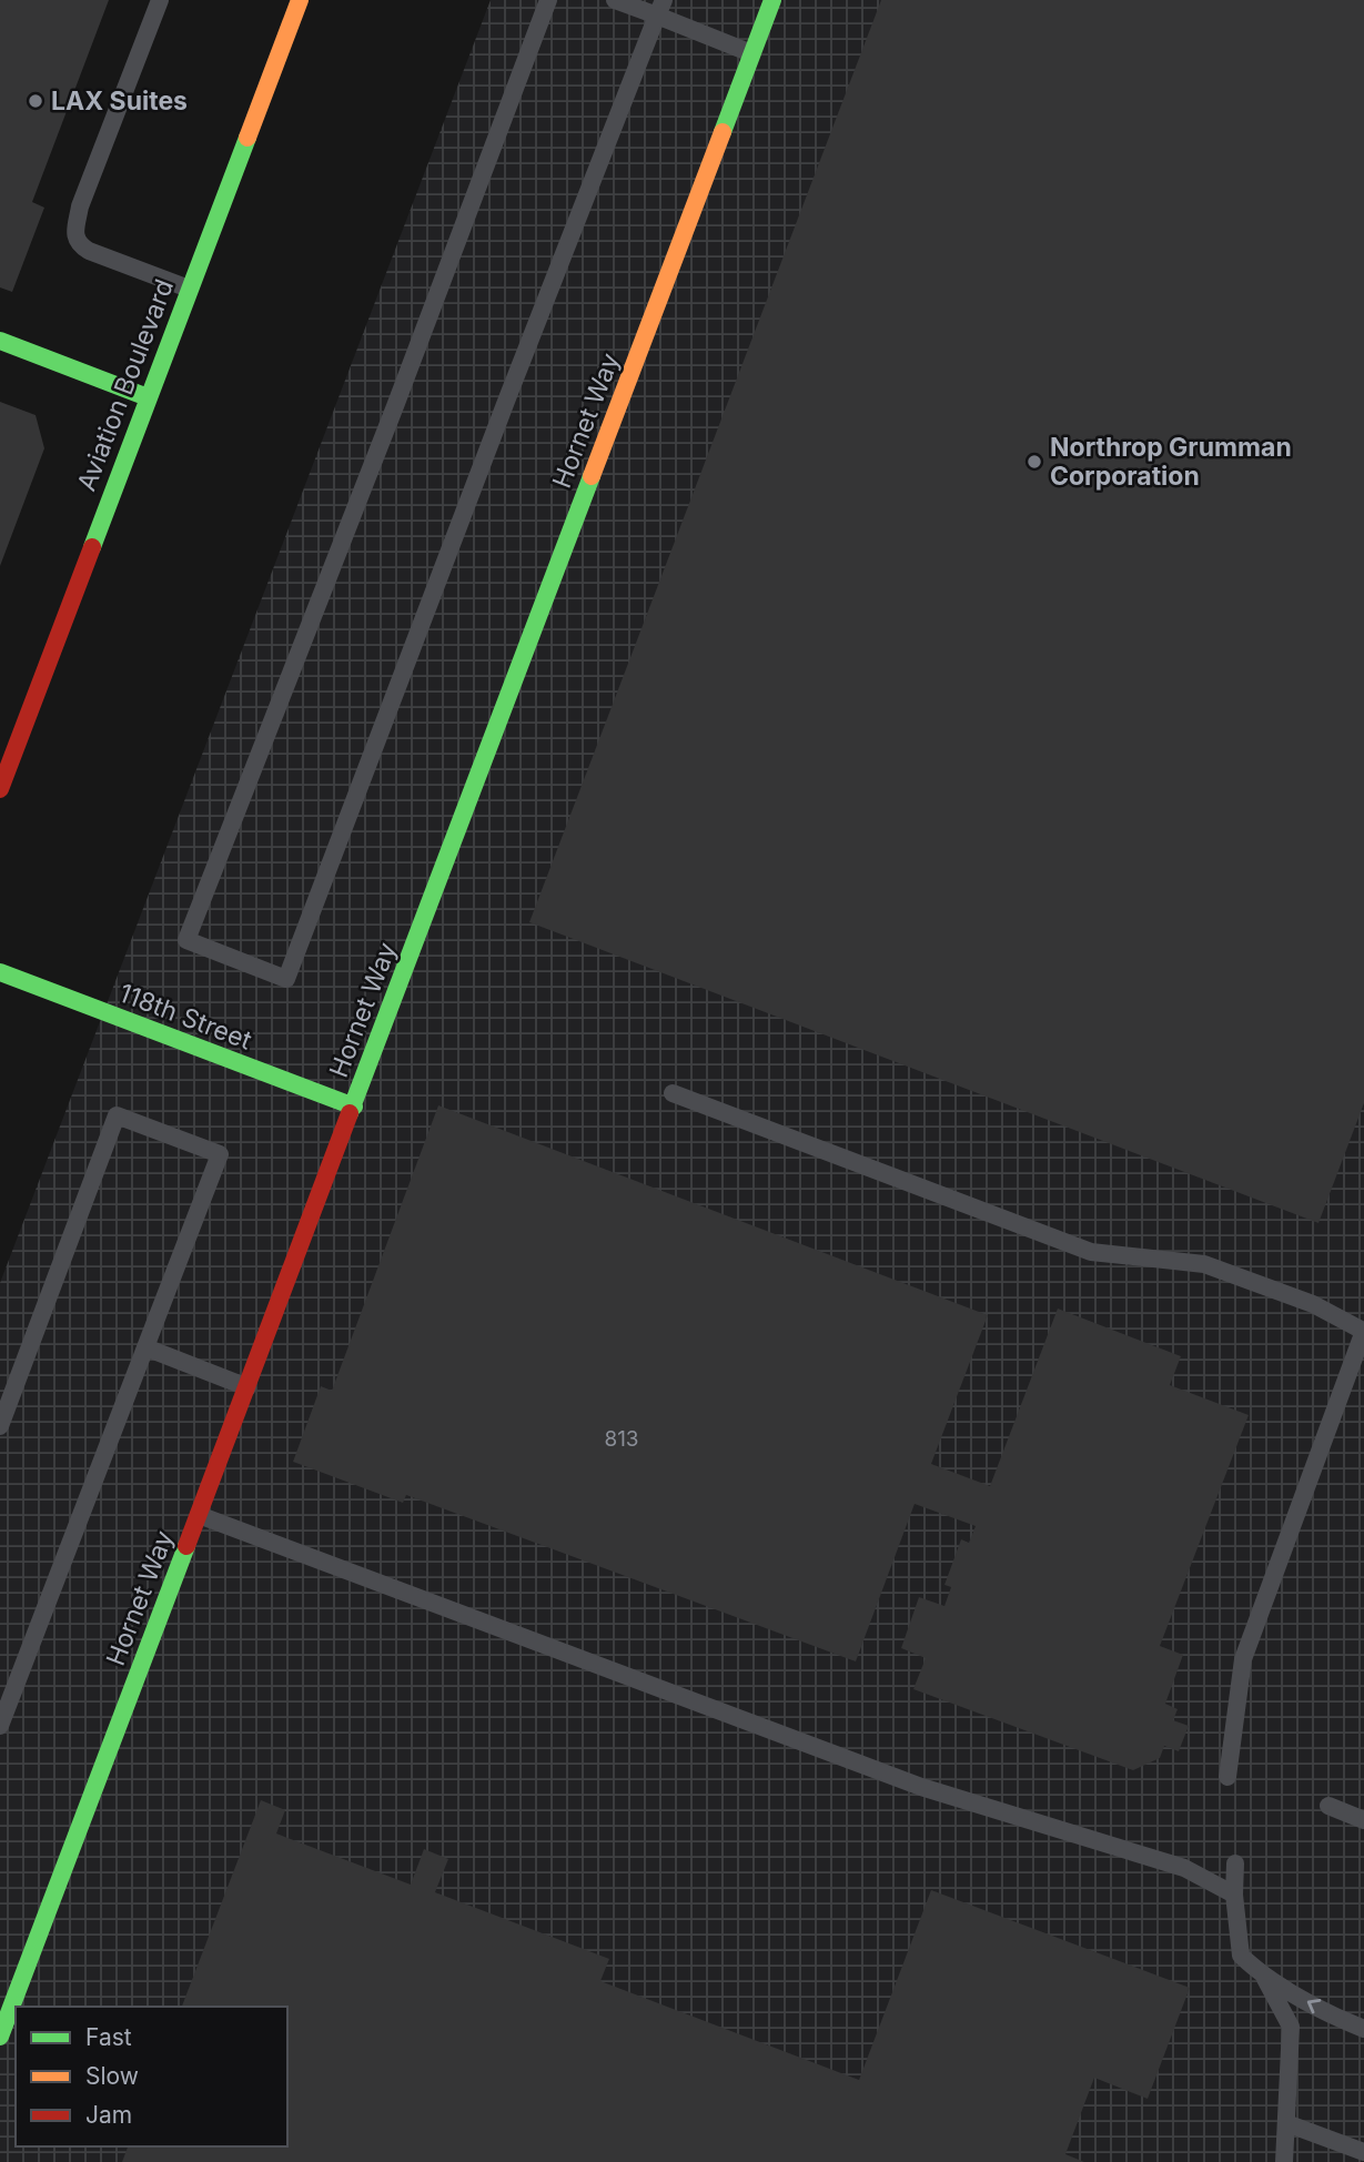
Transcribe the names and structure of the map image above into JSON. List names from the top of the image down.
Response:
{
  "streets": {
    "street": ["Aviation Boulevard", "Hornet Way", "118th Street"]
  },
  "crossings": [
    ["Hornet Way", "118th Street"]
  ],
  "places": ["LAX Suites", "Northrop Grumman Corporation"],
  "house_numbers": ["813"],
  "legend": ["Fast", "Slow", "Jam"]
}
